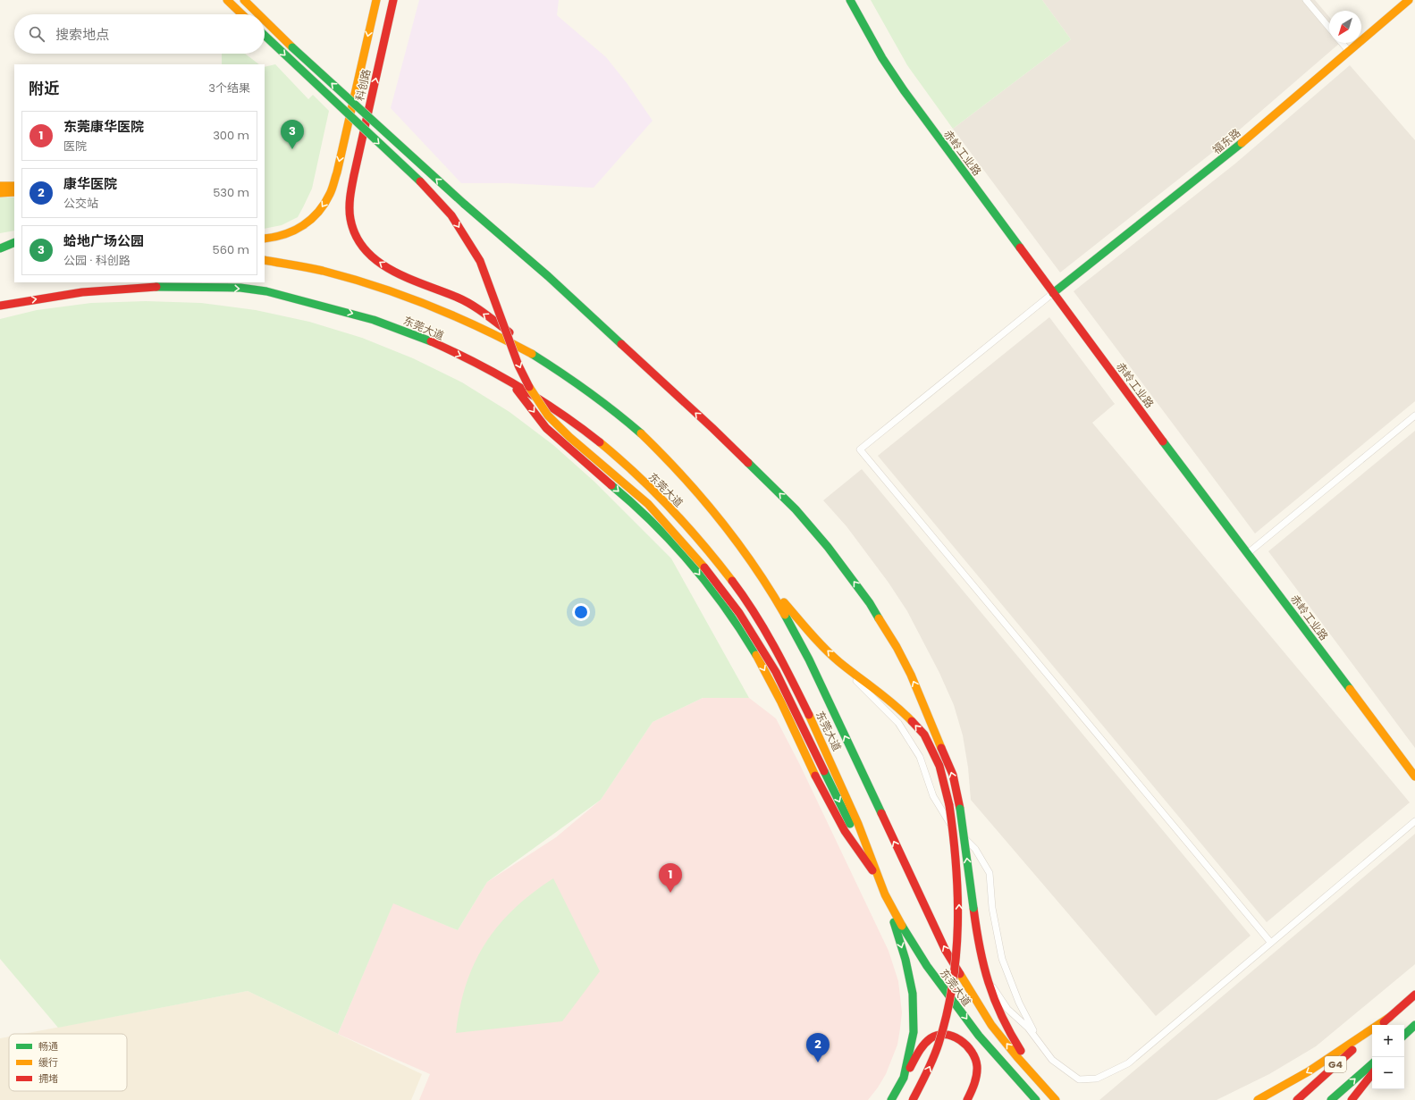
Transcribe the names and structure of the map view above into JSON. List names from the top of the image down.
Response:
{
  "streets": {
    "main road": [
      "科创路",
      "福东路",
      "赤岭工业路",
      "东莞大道",
      "G4"
    ]
  },
  "crossings": [
    ["科创路", "东莞大道"],
    ["福东路", "赤岭工业路"]
  ],
  "legend": ["畅通", "缓行", "拥堵"],
  "north": "bottom left",
  "page": {
    "search": "搜索地点",
    "heading": ["附近", "3个结果"],
    "list": [
      {
        "mark": "1",
        "name": "东莞康华医院",
        "note": "医院",
        "value": "300 m"
      },
      {
        "mark": "2",
        "name": "康华医院",
        "note": "公交站",
        "value": "530 m"
      },
      {
        "mark": "3",
        "name": "蛤地广场公园",
        "note": "公园 · 科创路",
        "value": "560 m"
      }
    ],
    "pins": ["3", "1", "2"],
    "map_buttons": ["+", "−"]
  }
}
